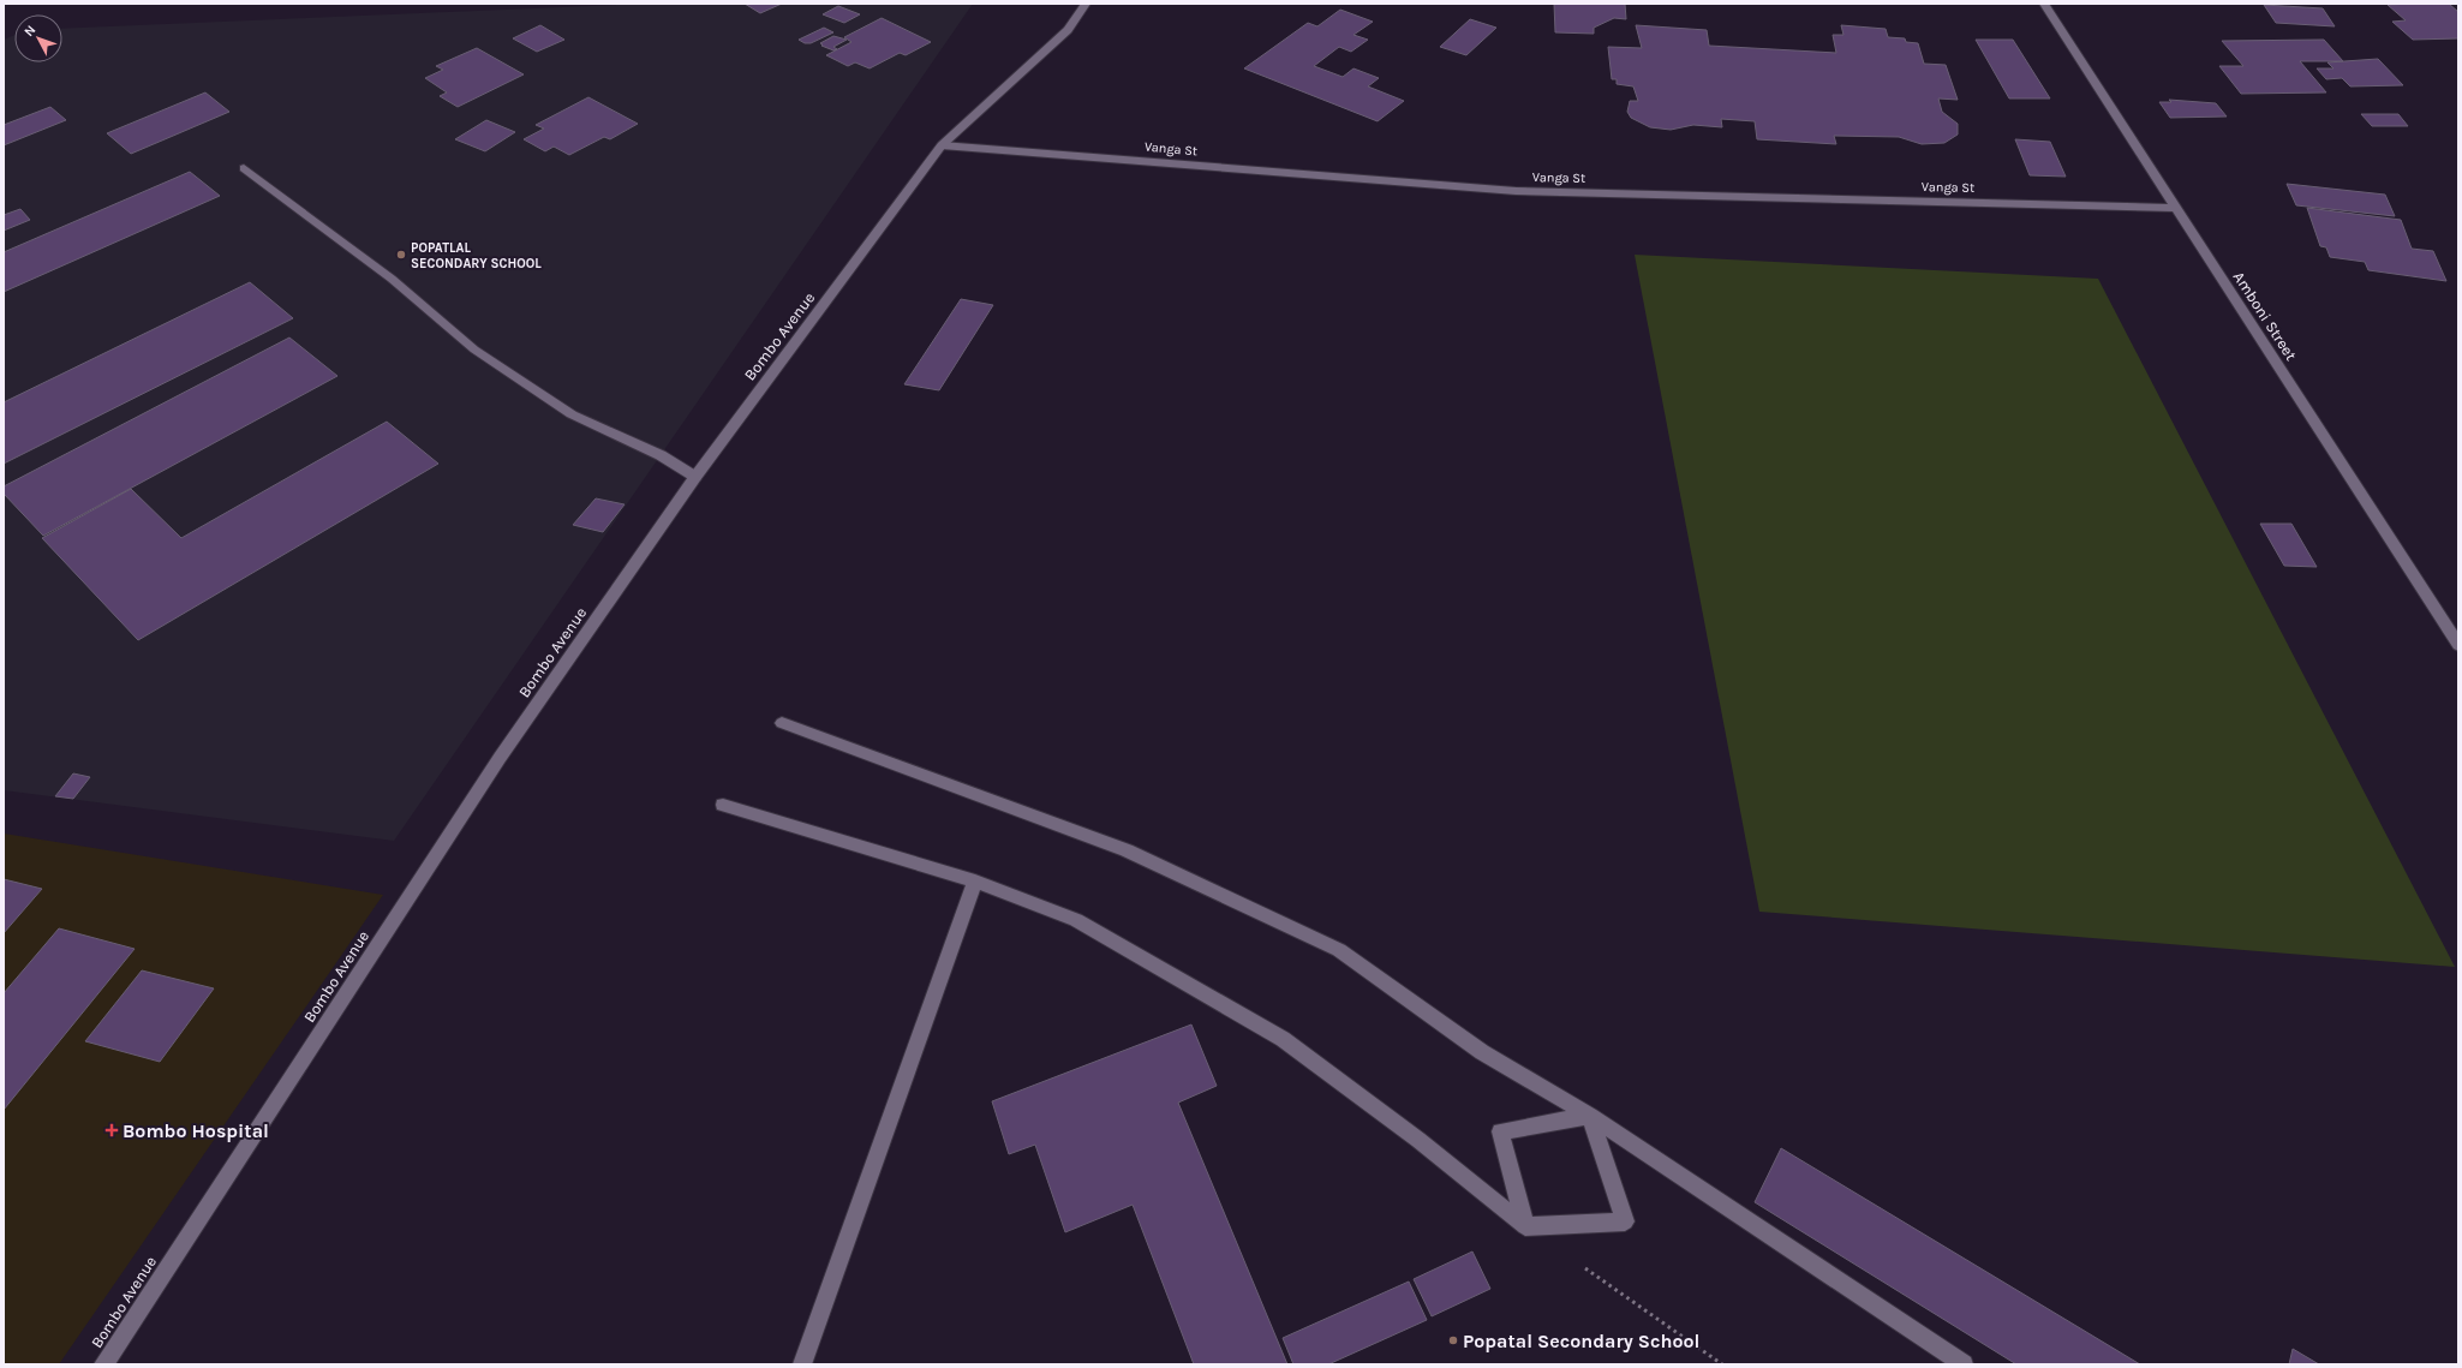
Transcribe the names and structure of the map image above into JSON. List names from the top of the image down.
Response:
{
  "streets": {
    "street": ["Vanga St", "Amboni Street", "Bombo Avenue"]
  },
  "crossings": [
    ["Vanga St", "Amboni Street"],
    ["Vanga St", "Bombo Avenue"]
  ],
  "places": {
    "other": ["POPATLAL SECONDARY SCHOOL", "Popatal Secondary School"],
    "health": ["Bombo Hospital"]
  },
  "north": "top left"
}
